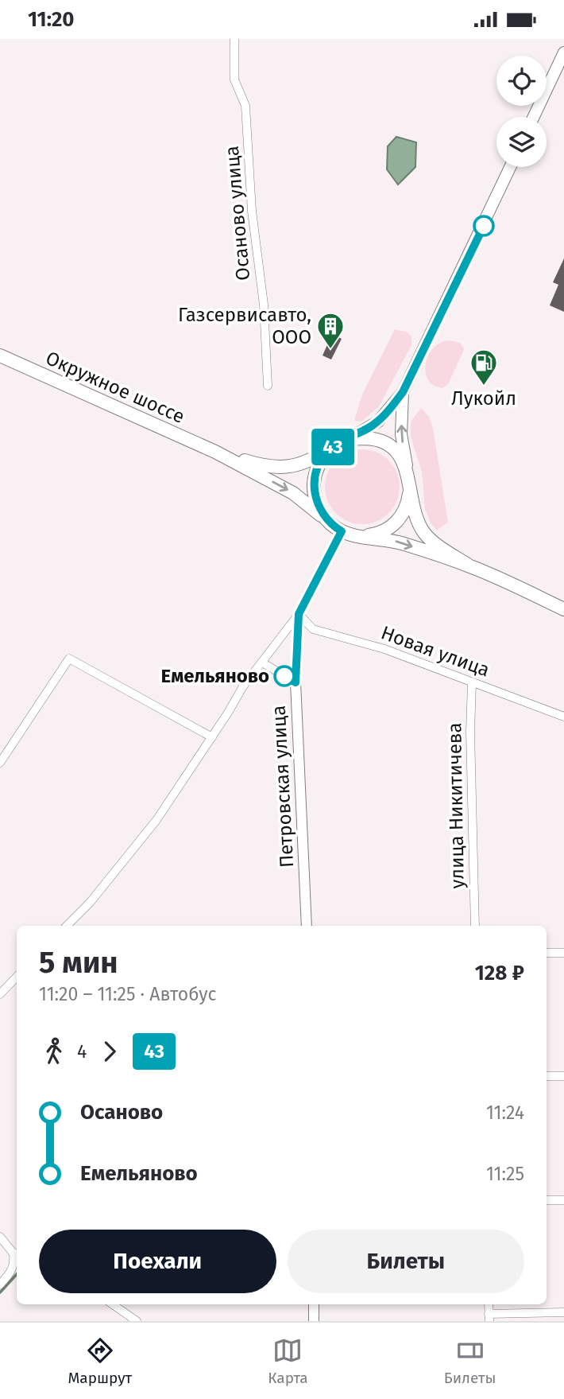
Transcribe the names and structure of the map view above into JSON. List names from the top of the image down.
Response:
{
  "streets": {
    "main road": ["Окружное шоссе"],
    "street": [
      "Осаново улица",
      "Новая улица",
      "Петровская улица",
      "улица Никитичева"
    ]
  },
  "crossings": [
    ["Окружное шоссе", "Петровская улица"],
    ["Новая улица", "Петровская улица"],
    ["Новая улица", "улица Никитичева"]
  ],
  "places": {
    "building": ["Газсервисавто, ООО"],
    "fuel station": ["Лукойл"],
    "other": ["Емельяново"]
  },
  "lines": ["bus line 43"],
  "page": {
    "status": "11:20",
    "on_map": "43",
    "heading": ["5 мин", "11:20 – 11:25 · Автобус", "128 ₽"],
    "legs": ["4", "43"],
    "list": [
      {
        "name": "Осаново",
        "value": "11:24"
      },
      {
        "name": "Емельяново",
        "value": "11:25"
      }
    ],
    "buttons": ["Поехали", "Билеты"],
    "tabs": ["Маршрут", "Карта", "Билеты"]
  }
}
